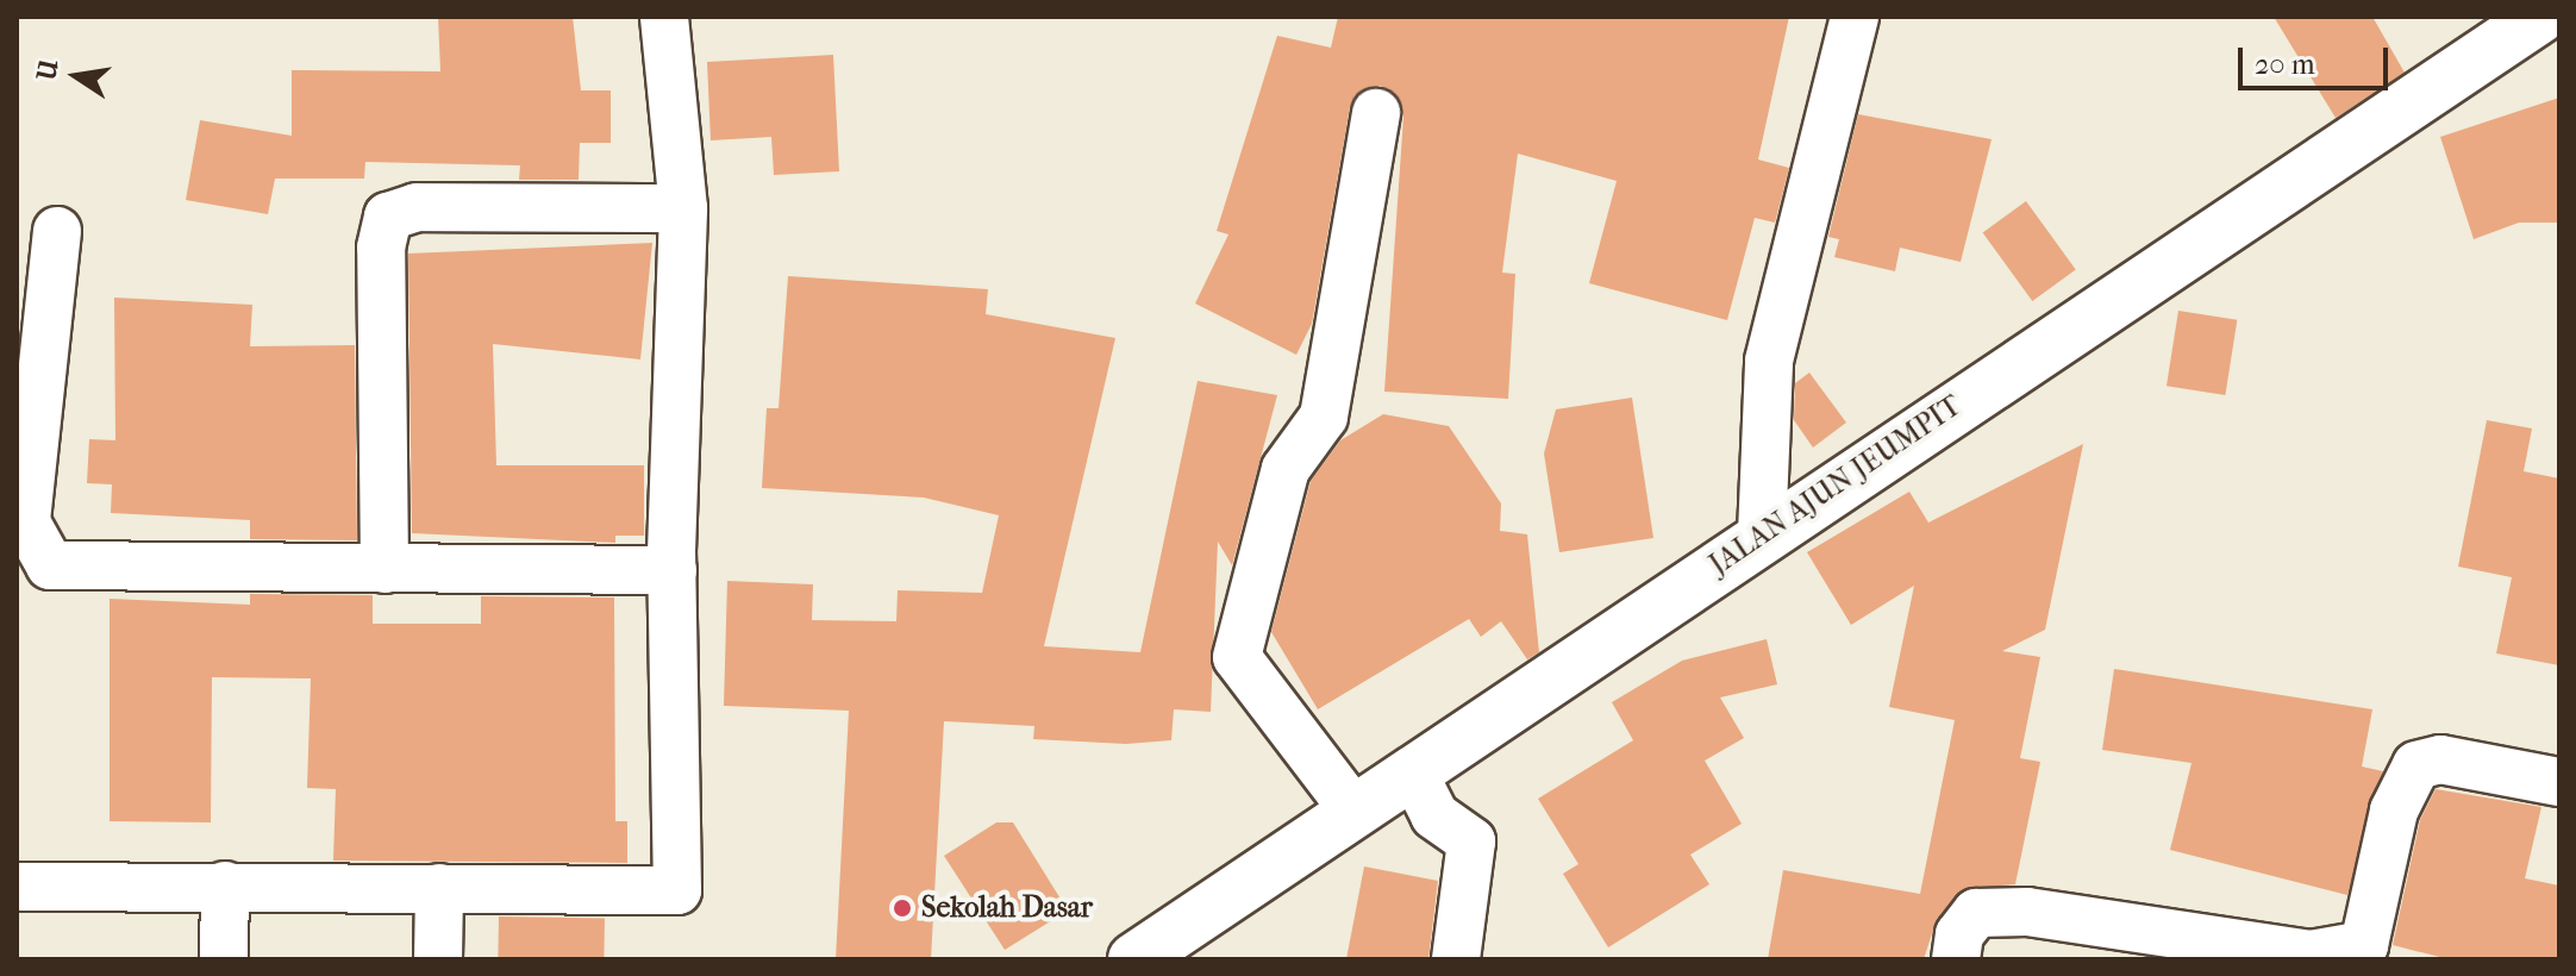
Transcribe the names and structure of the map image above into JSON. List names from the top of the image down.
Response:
{
  "streets": {
    "street": ["JALAN AJUN JEUMPIT"]
  },
  "places": ["Sekolah Dasar"],
  "scale_bar": "20 m",
  "north": "left"
}
